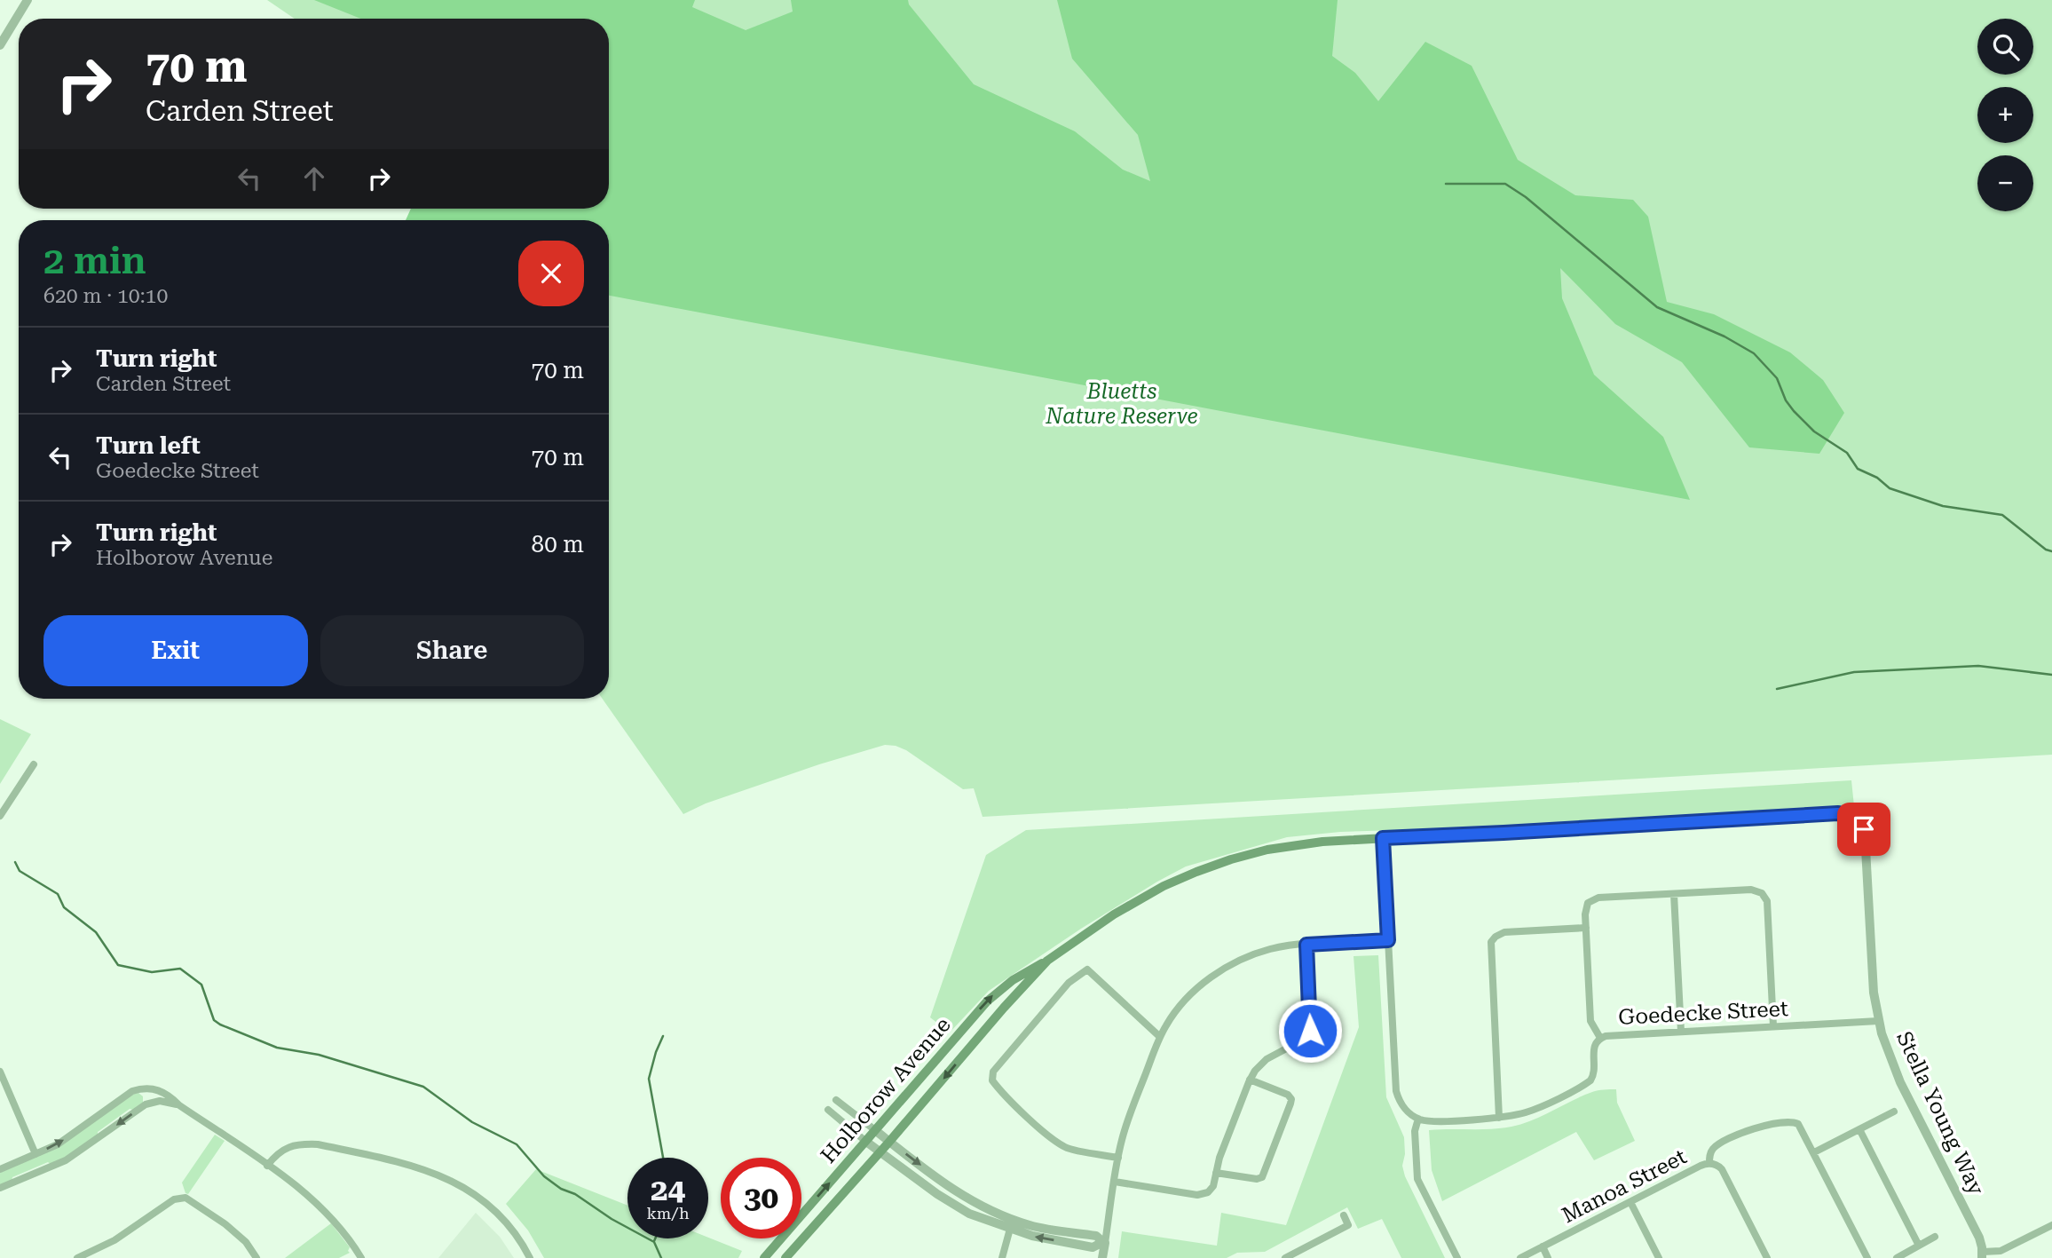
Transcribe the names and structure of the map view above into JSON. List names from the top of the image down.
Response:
{
  "streets": {
    "main road": ["Holborow Avenue"],
    "street": ["Goedecke Street", "Stella Young Way", "Manoa Street"]
  },
  "crossings": [
    ["Goedecke Street", "Stella Young Way"],
    ["Holborow Avenue", "Stella Young Way"]
  ],
  "parks": ["Bluetts Nature Reserve"],
  "page": {
    "map_buttons": ["+", "−"],
    "turn": ["70 m", "Carden Street"],
    "heading": ["2 min", "620 m · 10:10"],
    "list": [
      {
        "name": "Turn right",
        "note": "Carden Street",
        "value": "70 m"
      },
      {
        "name": "Turn left",
        "note": "Goedecke Street",
        "value": "70 m"
      },
      {
        "name": "Turn right",
        "note": "Holborow Avenue",
        "value": "80 m"
      }
    ],
    "buttons": ["Exit", "Share"],
    "speed": "24 km/h",
    "limit": "30"
  }
}
